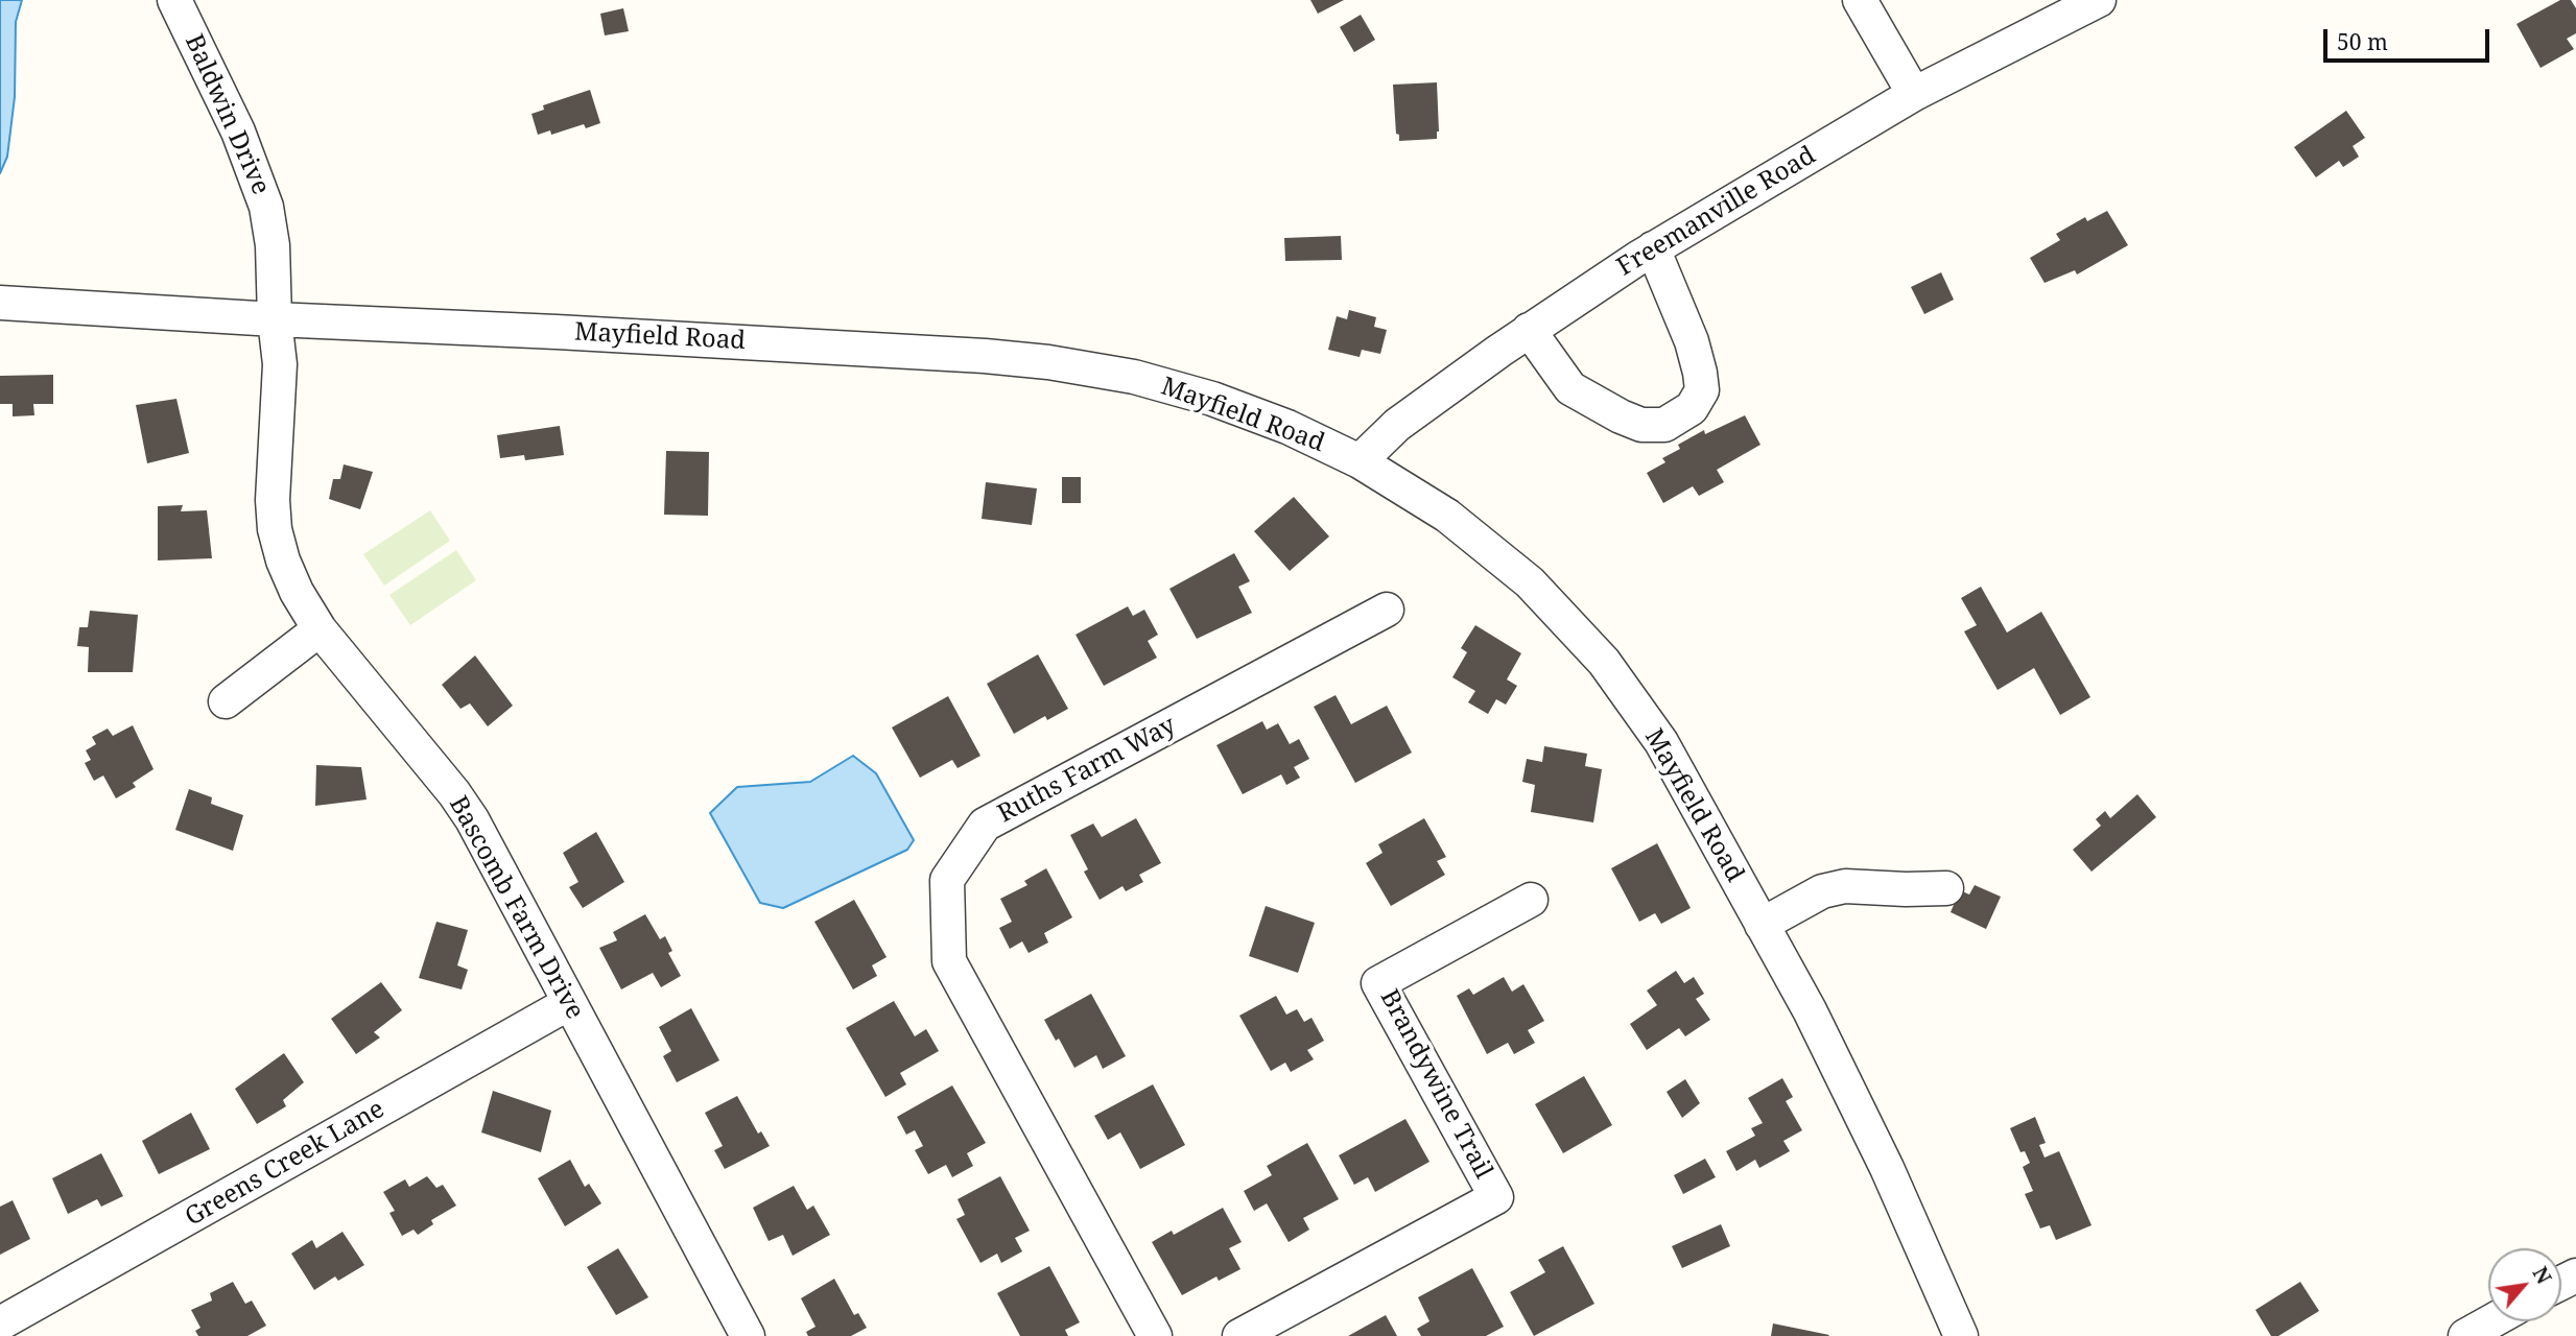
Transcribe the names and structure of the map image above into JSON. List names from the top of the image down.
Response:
{
  "streets": {
    "street": [
      "Baldwin Drive",
      "Freemanville Road",
      "Mayfield Road",
      "Ruths Farm Way",
      "Bascomb Farm Drive",
      "Brandywine Trail",
      "Greens Creek Lane"
    ]
  },
  "crossings": [
    ["Baldwin Drive", "Mayfield Road"],
    ["Baldwin Drive", "Bascomb Farm Drive"],
    ["Freemanville Road", "Mayfield Road"],
    ["Mayfield Road", "Bascomb Farm Drive"],
    ["Bascomb Farm Drive", "Greens Creek Lane"]
  ],
  "scale_bar": "50 m",
  "north": "top right"
}
